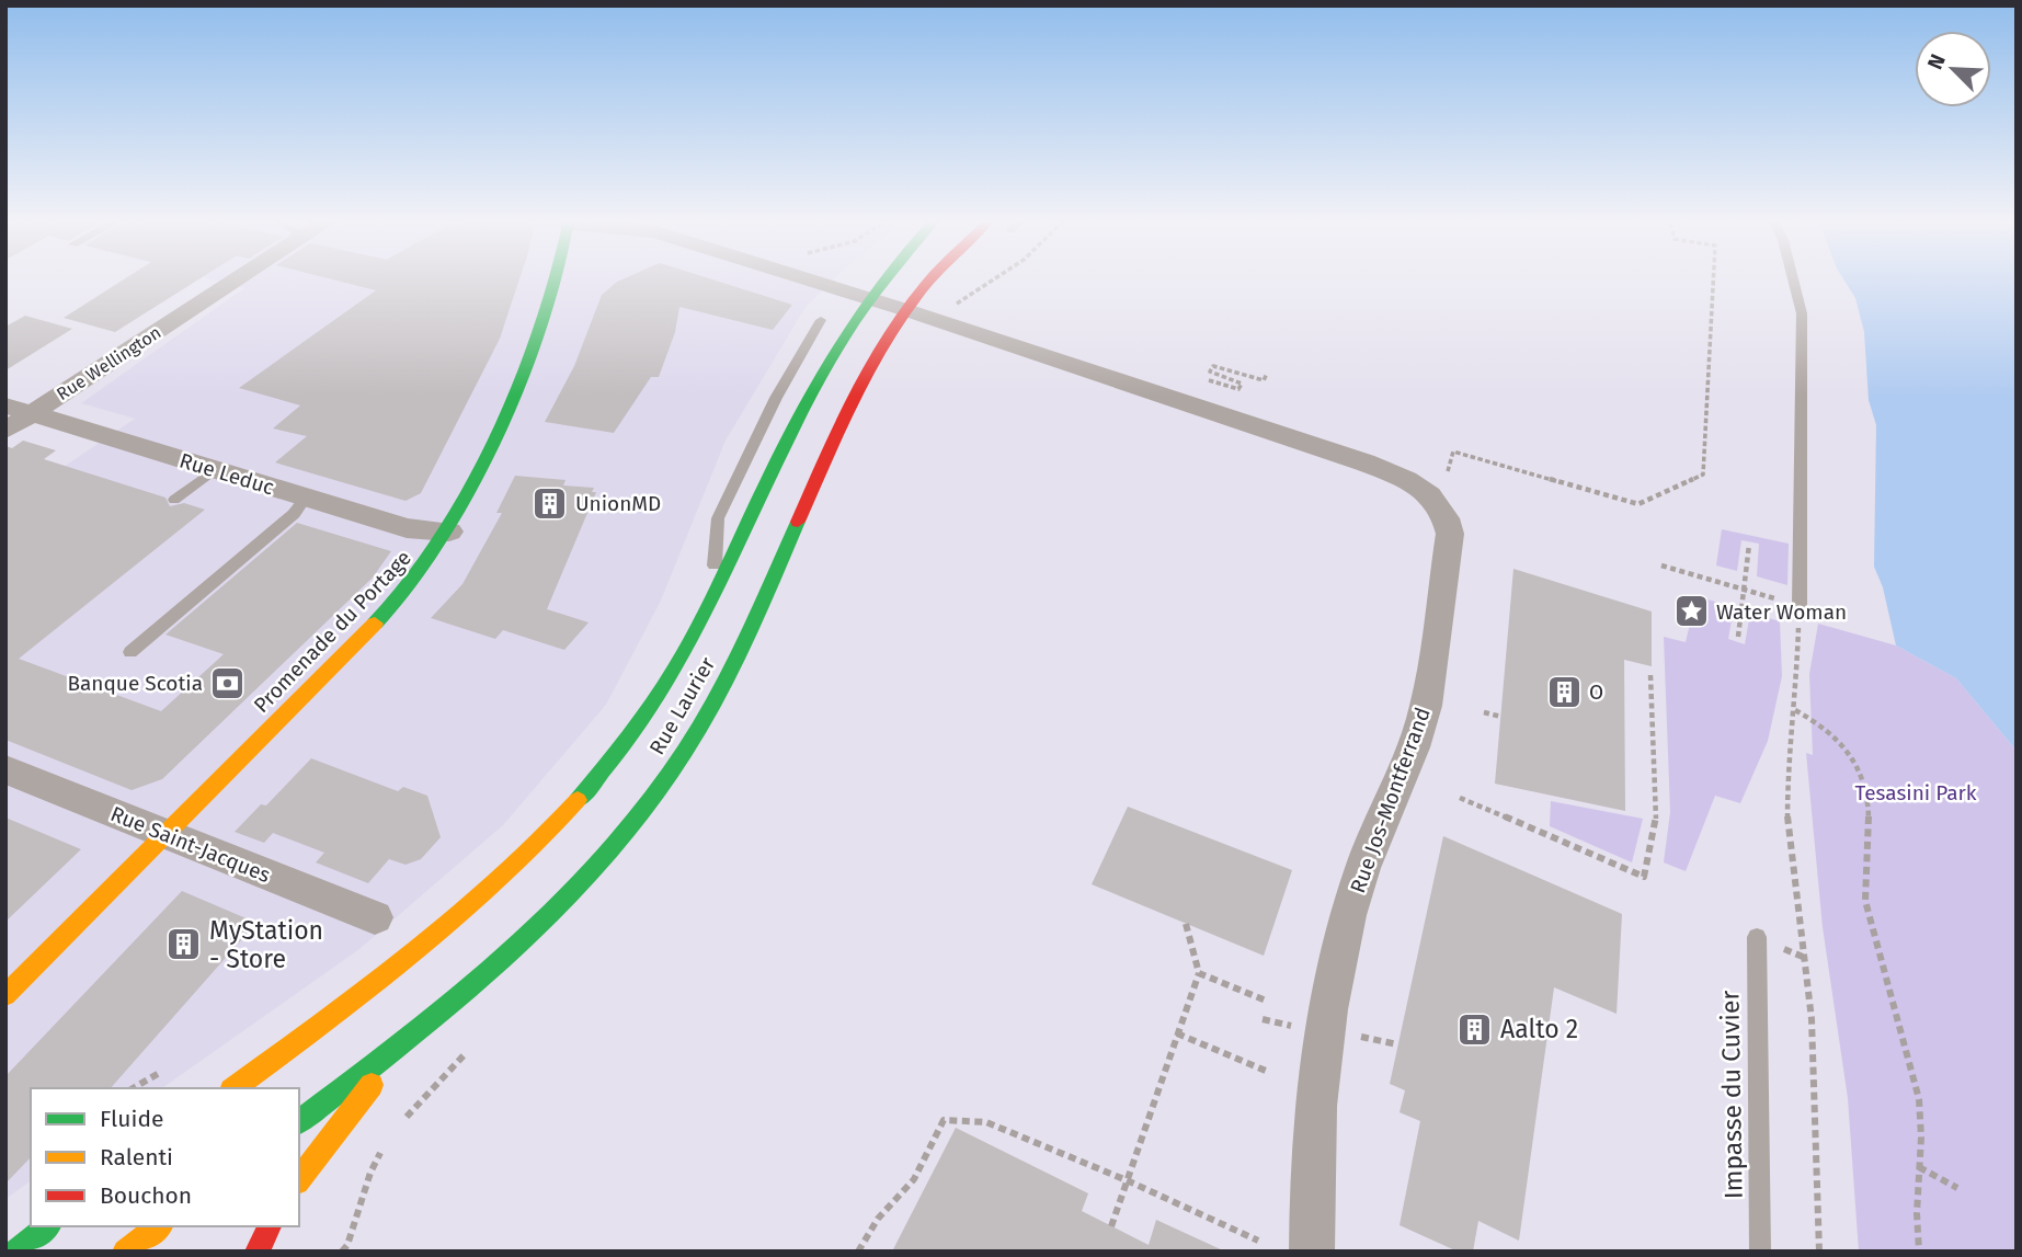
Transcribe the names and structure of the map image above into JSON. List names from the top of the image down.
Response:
{
  "streets": {
    "main road": ["Promenade du Portage", "Rue Laurier"],
    "street": [
      "Rue Wellington",
      "Rue Leduc",
      "Rue Jos-Montferrand",
      "Rue Saint-Jacques"
    ],
    "lane": ["Impasse du Cuvier"]
  },
  "crossings": [
    ["Rue Wellington", "Rue Leduc"],
    ["Rue Leduc", "Promenade du Portage"],
    ["Promenade du Portage", "Rue Saint-Jacques"],
    ["Rue Laurier", "Rue Jos-Montferrand"]
  ],
  "parks": ["Tesasini Park"],
  "places": {
    "building": [
      "UnionMD",
      "O",
      "MyStation - Store",
      "Aalto 2"
    ],
    "place": ["Water Woman"],
    "bank": ["Banque Scotia"]
  },
  "legend": ["Fluide", "Ralenti", "Bouchon"],
  "north": "top left"
}
